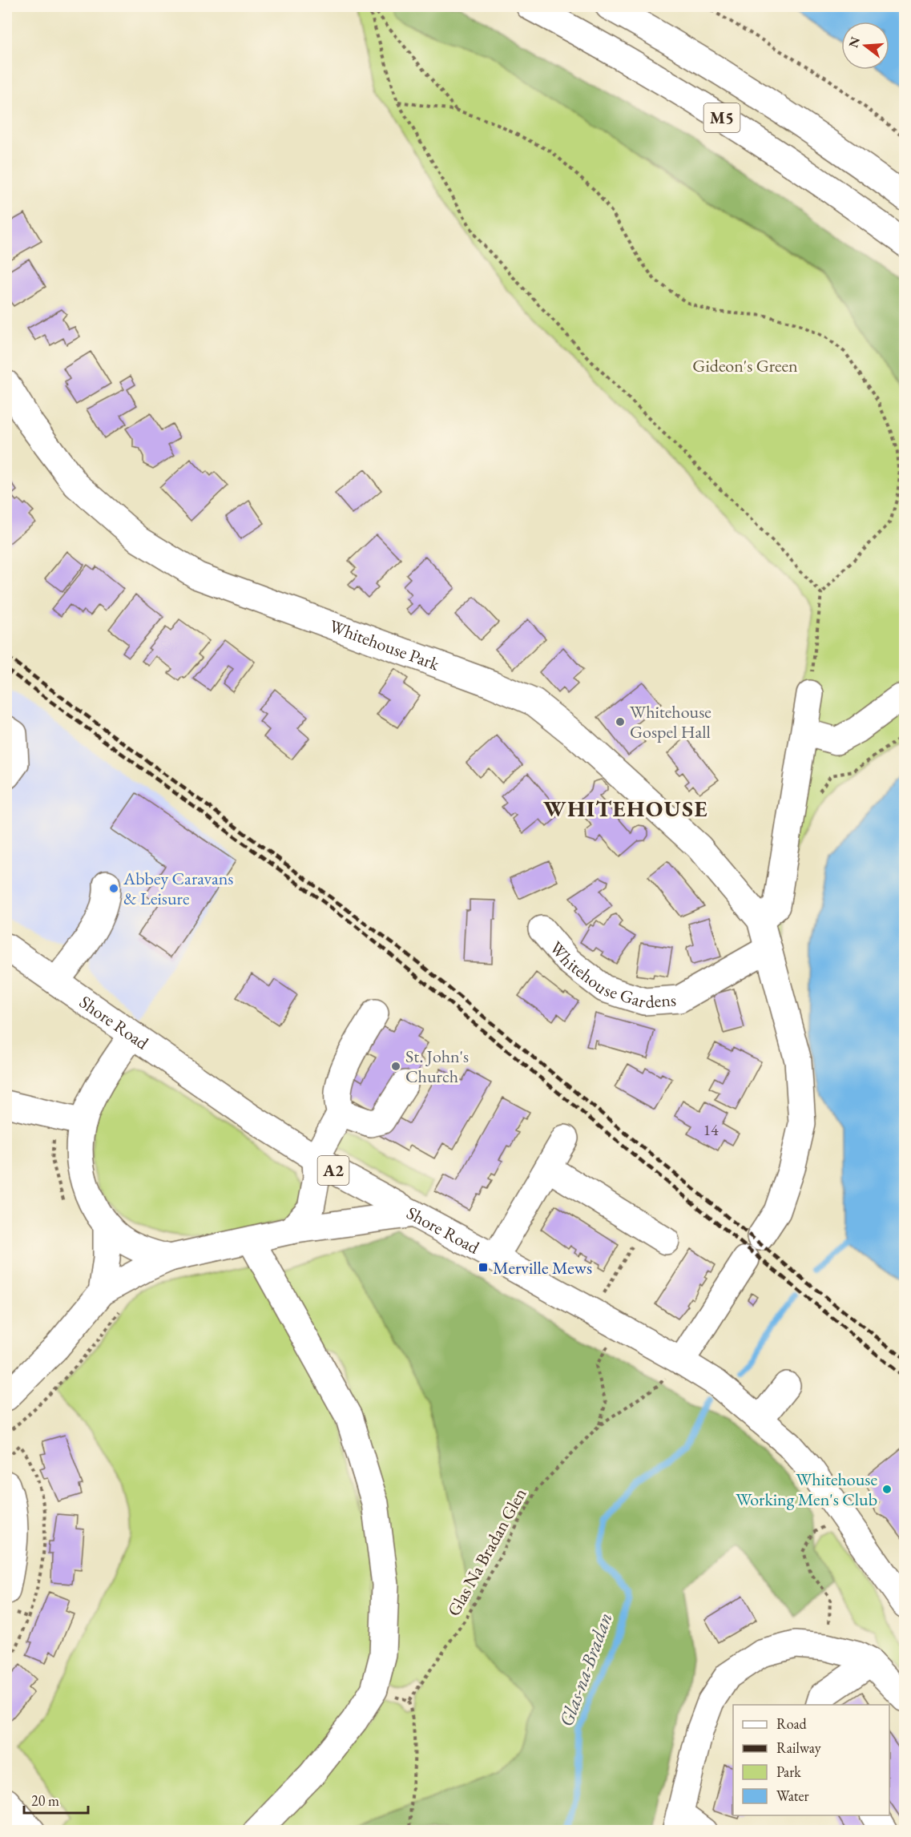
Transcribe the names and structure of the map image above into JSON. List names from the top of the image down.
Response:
{
  "streets": {
    "main road": [
      "M5",
      "Whitehouse Park",
      "Whitehouse Gardens",
      "Shore Road",
      "A2"
    ],
    "path": ["Glas Na Bradan Glen"]
  },
  "crossings": [
    ["Shore Road", "Glas Na Bradan Glen"]
  ],
  "districts": ["WHITEHOUSE"],
  "water": ["Glas-na-Bradan"],
  "parks": ["Gideon's Green"],
  "places": {
    "other": [
      "Whitehouse Gospel Hall",
      "Abbey Caravans & Leisure",
      "St. John's Church",
      "Whitehouse Working Men's Club"
    ],
    "transit": ["Merville Mews"]
  },
  "house_numbers": ["14"],
  "legend": [
    "Road",
    "Railway",
    "Park",
    "Water"
  ],
  "scale_bar": "20 m",
  "north": "left"
}
